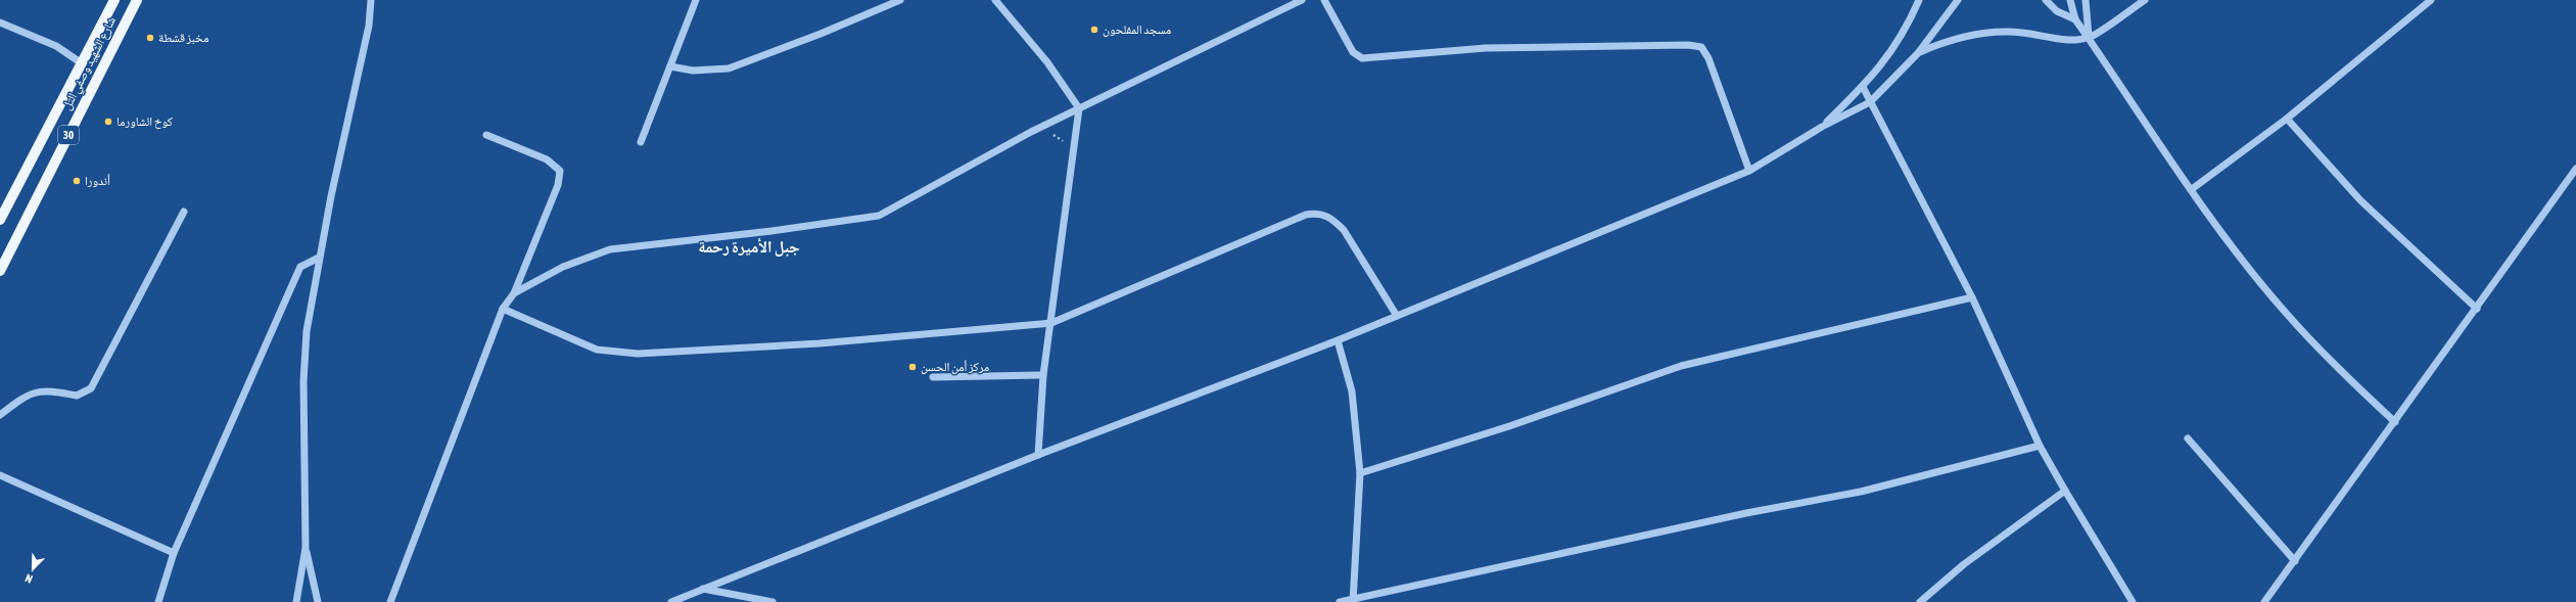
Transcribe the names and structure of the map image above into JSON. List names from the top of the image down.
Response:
{
  "streets": {
    "main road": ["شارع الشهيد وصفي التل", "30"]
  },
  "districts": ["جبل الأميرة رحمة"],
  "places": [
    "مسجد المفلحون",
    "مخبز قشطة",
    "كوخ الشاورما",
    "أندورا",
    "مركز أمن الحسن"
  ],
  "north": "bottom left"
}
